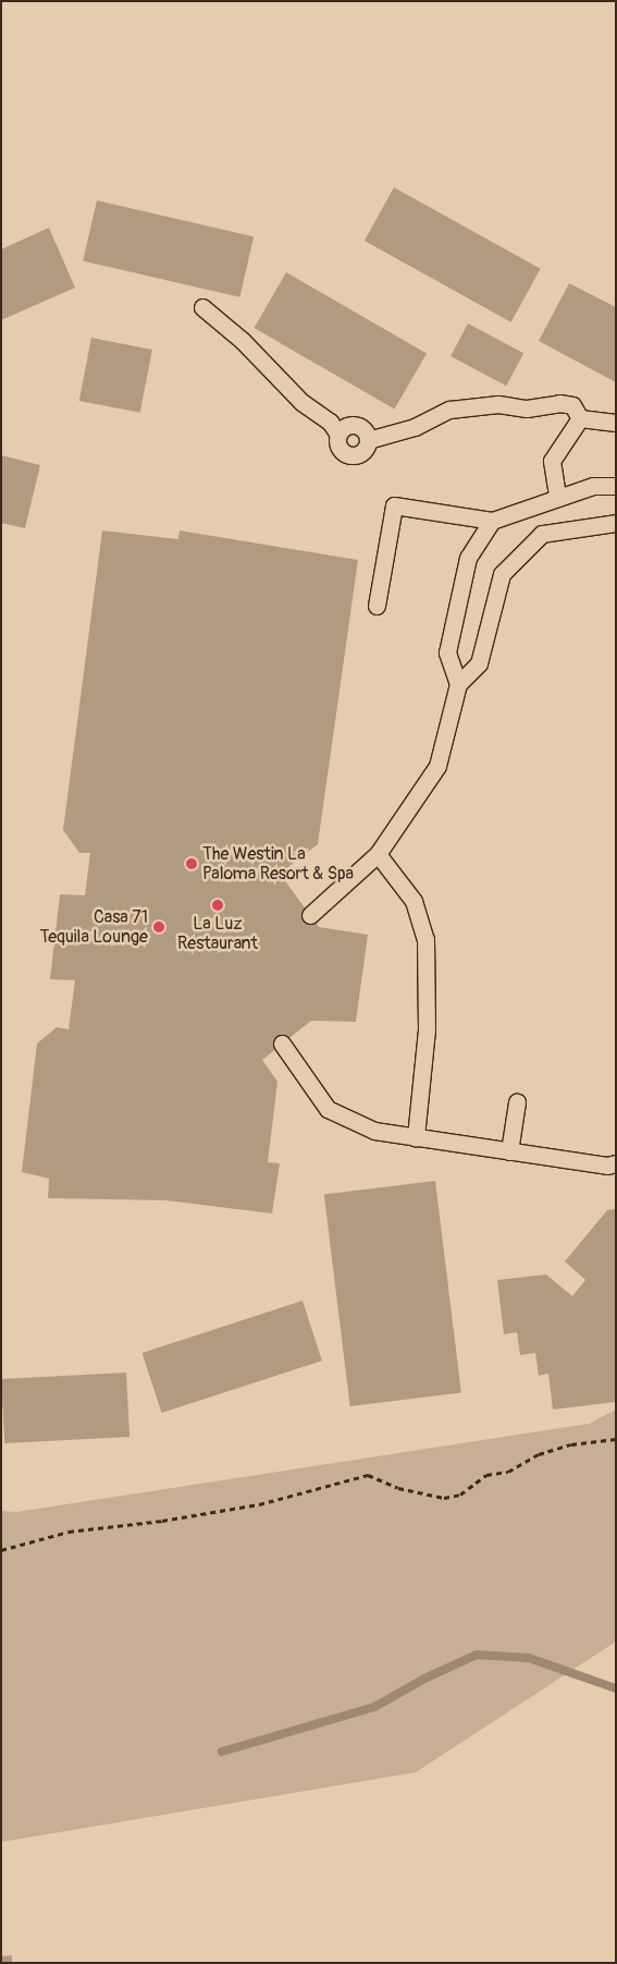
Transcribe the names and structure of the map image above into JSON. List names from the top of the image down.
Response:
{
  "places": ["The Westin La Paloma Resort & Spa", "La Luz Restaurant", "Casa 71 Tequila Lounge"]
}
